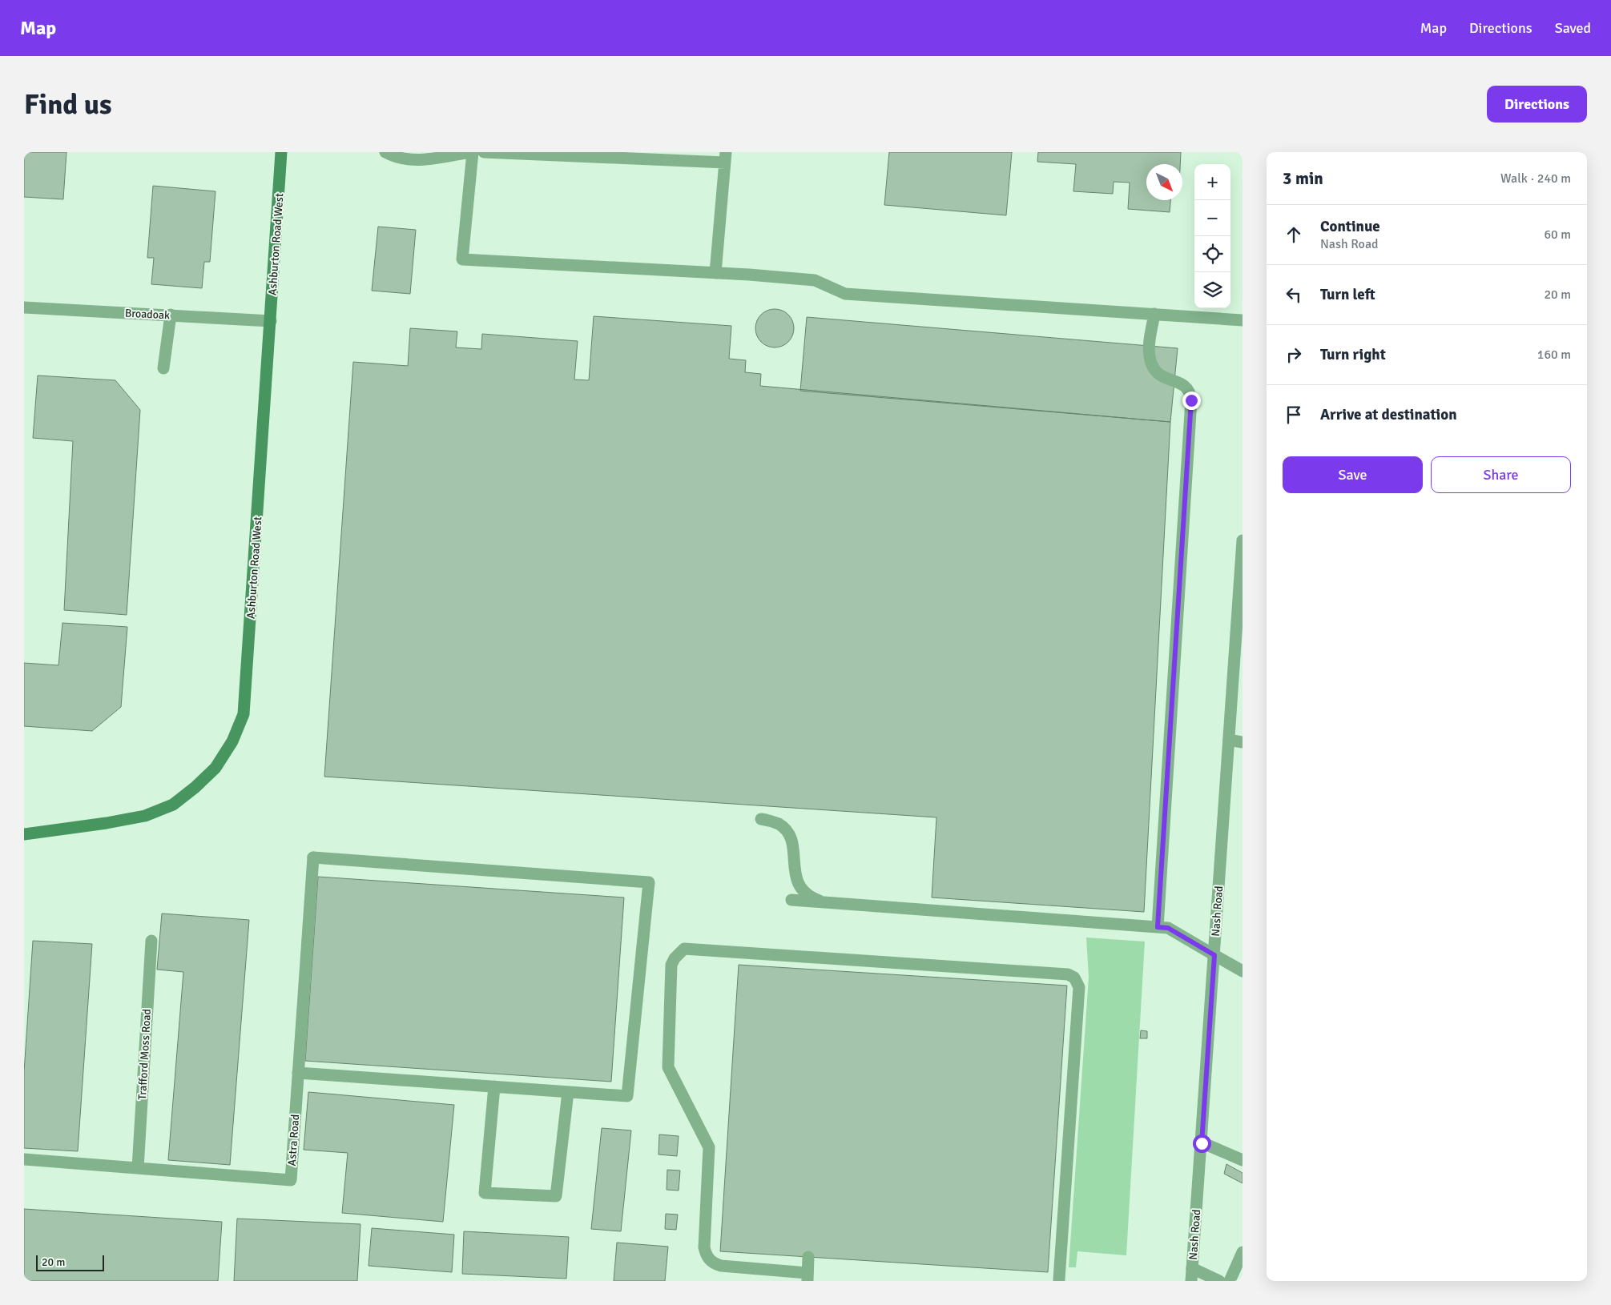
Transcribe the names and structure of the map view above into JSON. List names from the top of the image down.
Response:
{
  "streets": {
    "main road": ["Ashburton Road West"],
    "street": [
      "Broadoak",
      "Nash Road",
      "Trafford Moss Road",
      "Astra Road"
    ]
  },
  "crossings": [
    ["Ashburton Road West", "Broadoak"],
    ["Trafford Moss Road", "Astra Road"]
  ],
  "scale_bar": "20 m",
  "north": "bottom right",
  "page": {
    "header": "Map",
    "nav": ["Map", "Directions", "Saved"],
    "buttons": [
      "Directions",
      ["Save", "Share"]
    ],
    "title": "Find us",
    "heading": ["3 min", "Walk · 240 m"],
    "map_buttons": ["+", "−"],
    "list": [
      ["Continue", "Nash Road", "60 m"],
      ["Turn left", "20 m"],
      ["Turn right", "160 m"],
      "Arrive at destination"
    ],
    "scale": "20 m"
  }
}
